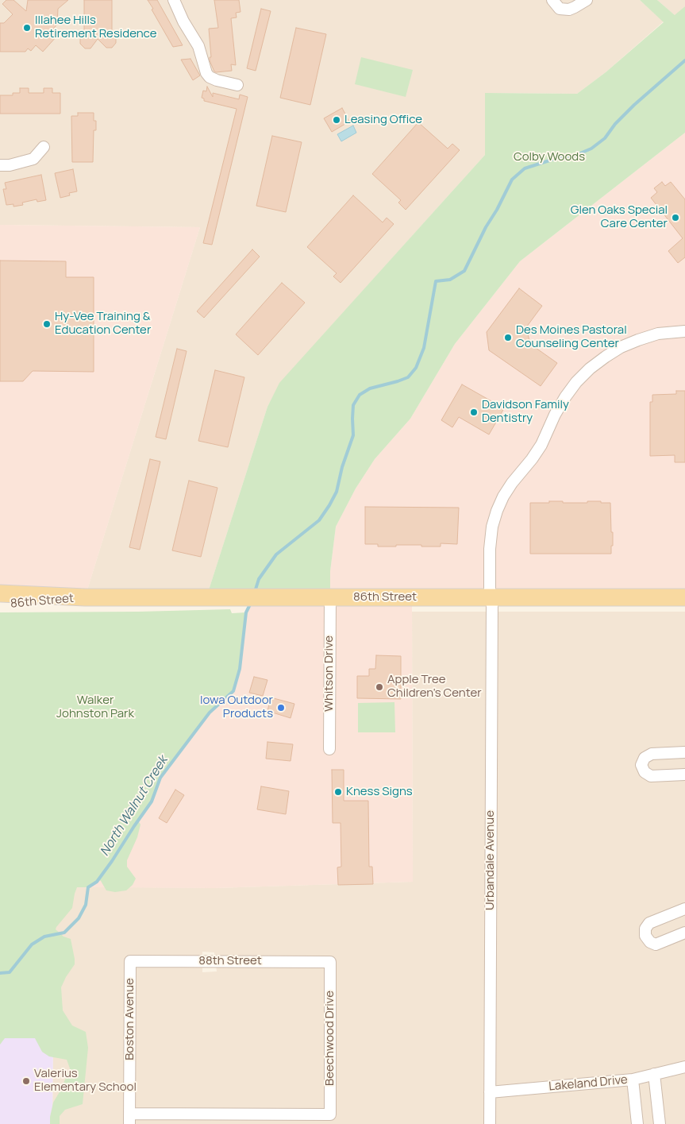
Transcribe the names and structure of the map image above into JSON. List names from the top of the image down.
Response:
{
  "streets": {
    "main road": ["86th Street"],
    "street": [
      "Whitson Drive",
      "Urbandale Avenue",
      "88th Street",
      "Boston Avenue",
      "Beechwood Drive",
      "Lakeland Drive"
    ]
  },
  "crossings": [
    ["86th Street", "Whitson Drive"],
    ["86th Street", "Urbandale Avenue"],
    ["Urbandale Avenue", "Lakeland Drive"],
    ["88th Street", "Boston Avenue"],
    ["88th Street", "Beechwood Drive"],
    ["Boston Avenue", "Beechwood Drive"]
  ],
  "water": ["North Walnut Creek"],
  "parks": ["Colby Woods", "Walker Johnston Park"],
  "places": [
    "Illahee Hills Retirement Residence",
    "Leasing Office",
    "Glen Oaks Special Care Center",
    "Hy-Vee Training & Education Center",
    "Des Moines Pastoral Counseling Center",
    "Davidson Family Dentistry",
    "Apple Tree Children's Center",
    "Iowa Outdoor Products",
    "Kness Signs",
    "Valerius Elementary School"
  ]
}
